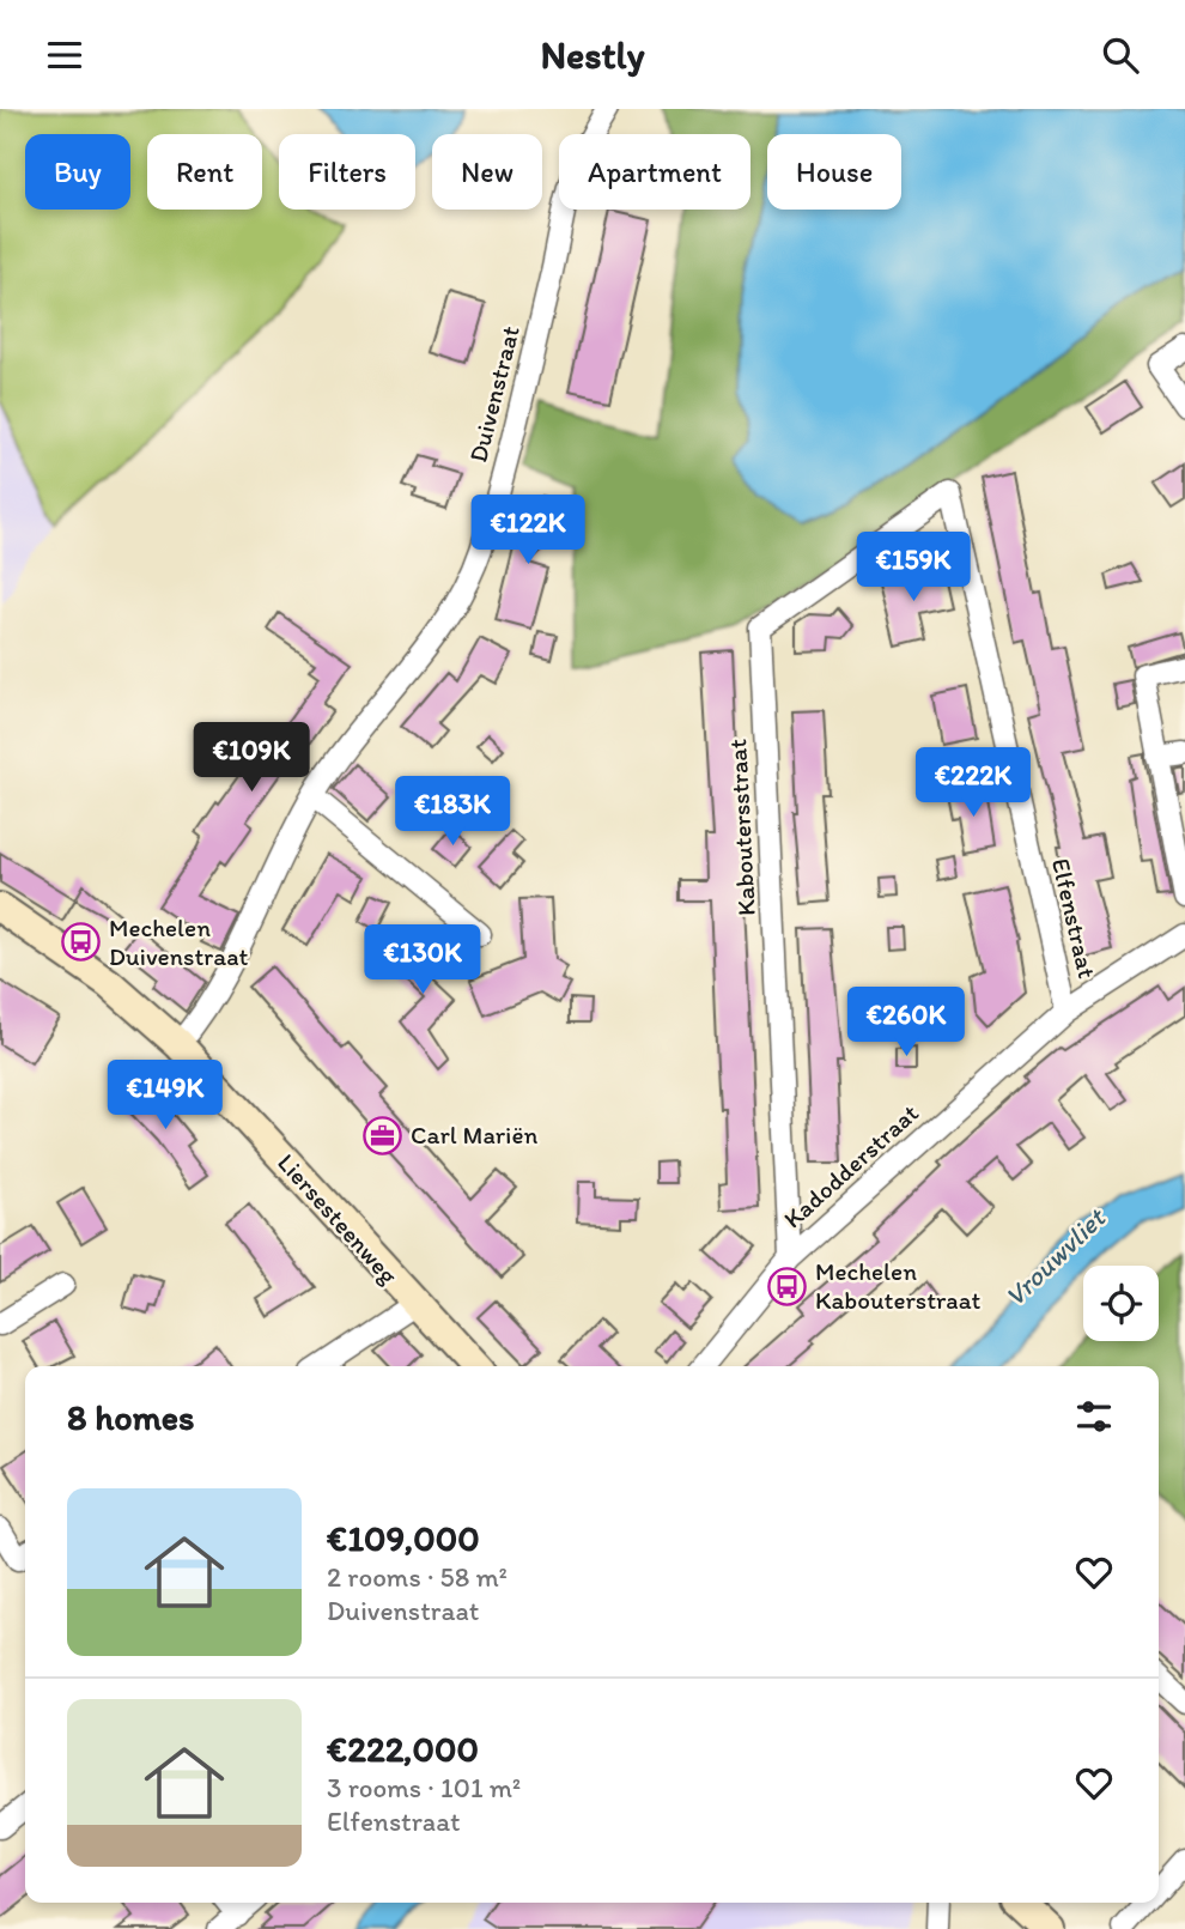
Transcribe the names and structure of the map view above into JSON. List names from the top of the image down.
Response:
{
  "streets": {
    "main road": ["Liersesteenweg"],
    "street": [
      "Duivenstraat",
      "Kaboutersstraat",
      "Elfenstraat",
      "Kadodderstraat"
    ]
  },
  "crossings": [
    ["Duivenstraat", "Liersesteenweg"],
    ["Kaboutersstraat", "Elfenstraat"],
    ["Kaboutersstraat", "Kadodderstraat"],
    ["Elfenstraat", "Kadodderstraat"]
  ],
  "water": ["Vrouwvliet"],
  "places": {
    "bus stop": ["Mechelen Duivenstraat", "Mechelen Kabouterstraat"],
    "office": ["Carl Mariën"]
  },
  "page": {
    "header": "Nestly",
    "chip": [
      "Buy",
      "Rent",
      "Filters",
      "New",
      "Apartment",
      "House"
    ],
    "price": [
      "€122K",
      "€159K",
      "€109K",
      "€222K",
      "€183K",
      "€130K",
      "€260K",
      "€149K"
    ],
    "heading": "8 homes",
    "list": [
      {
        "name": "€109,000",
        "note": "2 rooms · 58 m² · Duivenstraat"
      },
      {
        "name": "€222,000",
        "note": "3 rooms · 101 m² · Elfenstraat"
      }
    ]
  }
}
